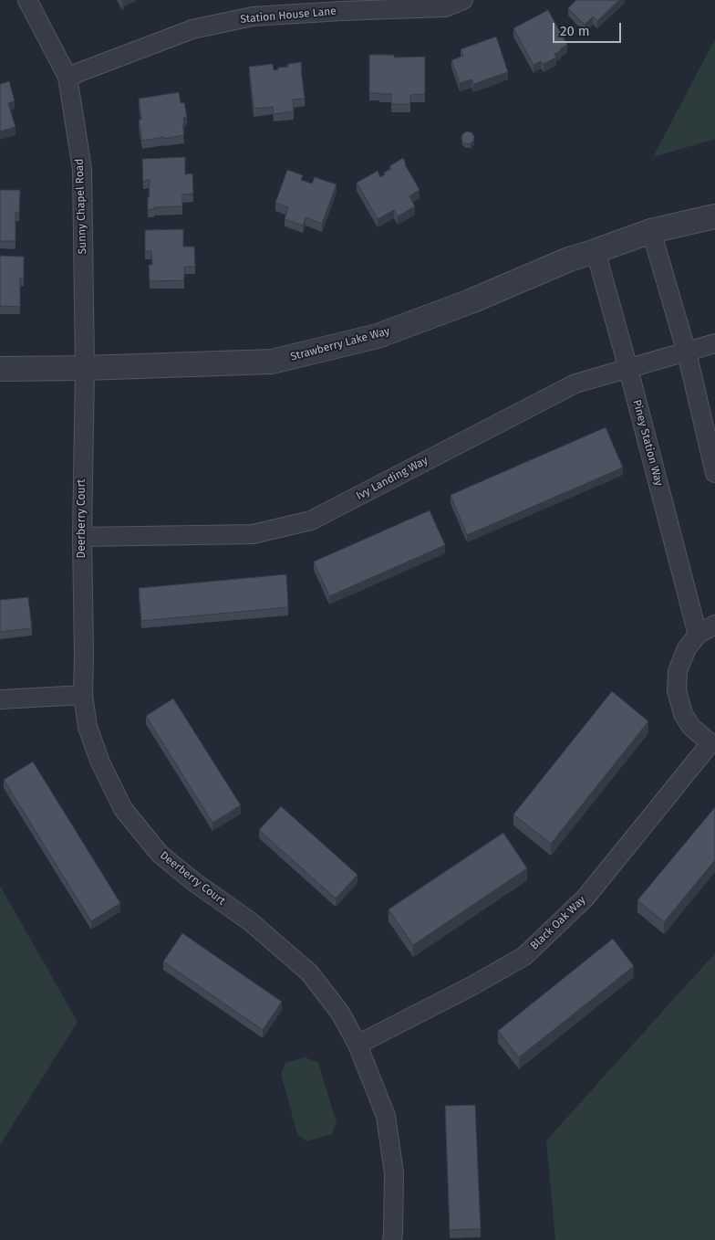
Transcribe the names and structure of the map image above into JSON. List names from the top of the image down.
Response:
{
  "streets": {
    "street": [
      "Station House Lane",
      "Sunny Chapel Road",
      "Strawberry Lake Way",
      "Piney Station Way",
      "Ivy Landing Way",
      "Deerberry Court",
      "Black Oak Way"
    ]
  },
  "crossings": [
    ["Station House Lane", "Sunny Chapel Road"],
    ["Sunny Chapel Road", "Strawberry Lake Way"],
    ["Sunny Chapel Road", "Deerberry Court"],
    ["Strawberry Lake Way", "Piney Station Way"],
    ["Strawberry Lake Way", "Deerberry Court"],
    ["Piney Station Way", "Ivy Landing Way"],
    ["Ivy Landing Way", "Deerberry Court"],
    ["Deerberry Court", "Black Oak Way"]
  ],
  "scale_bar": "20 m"
}
